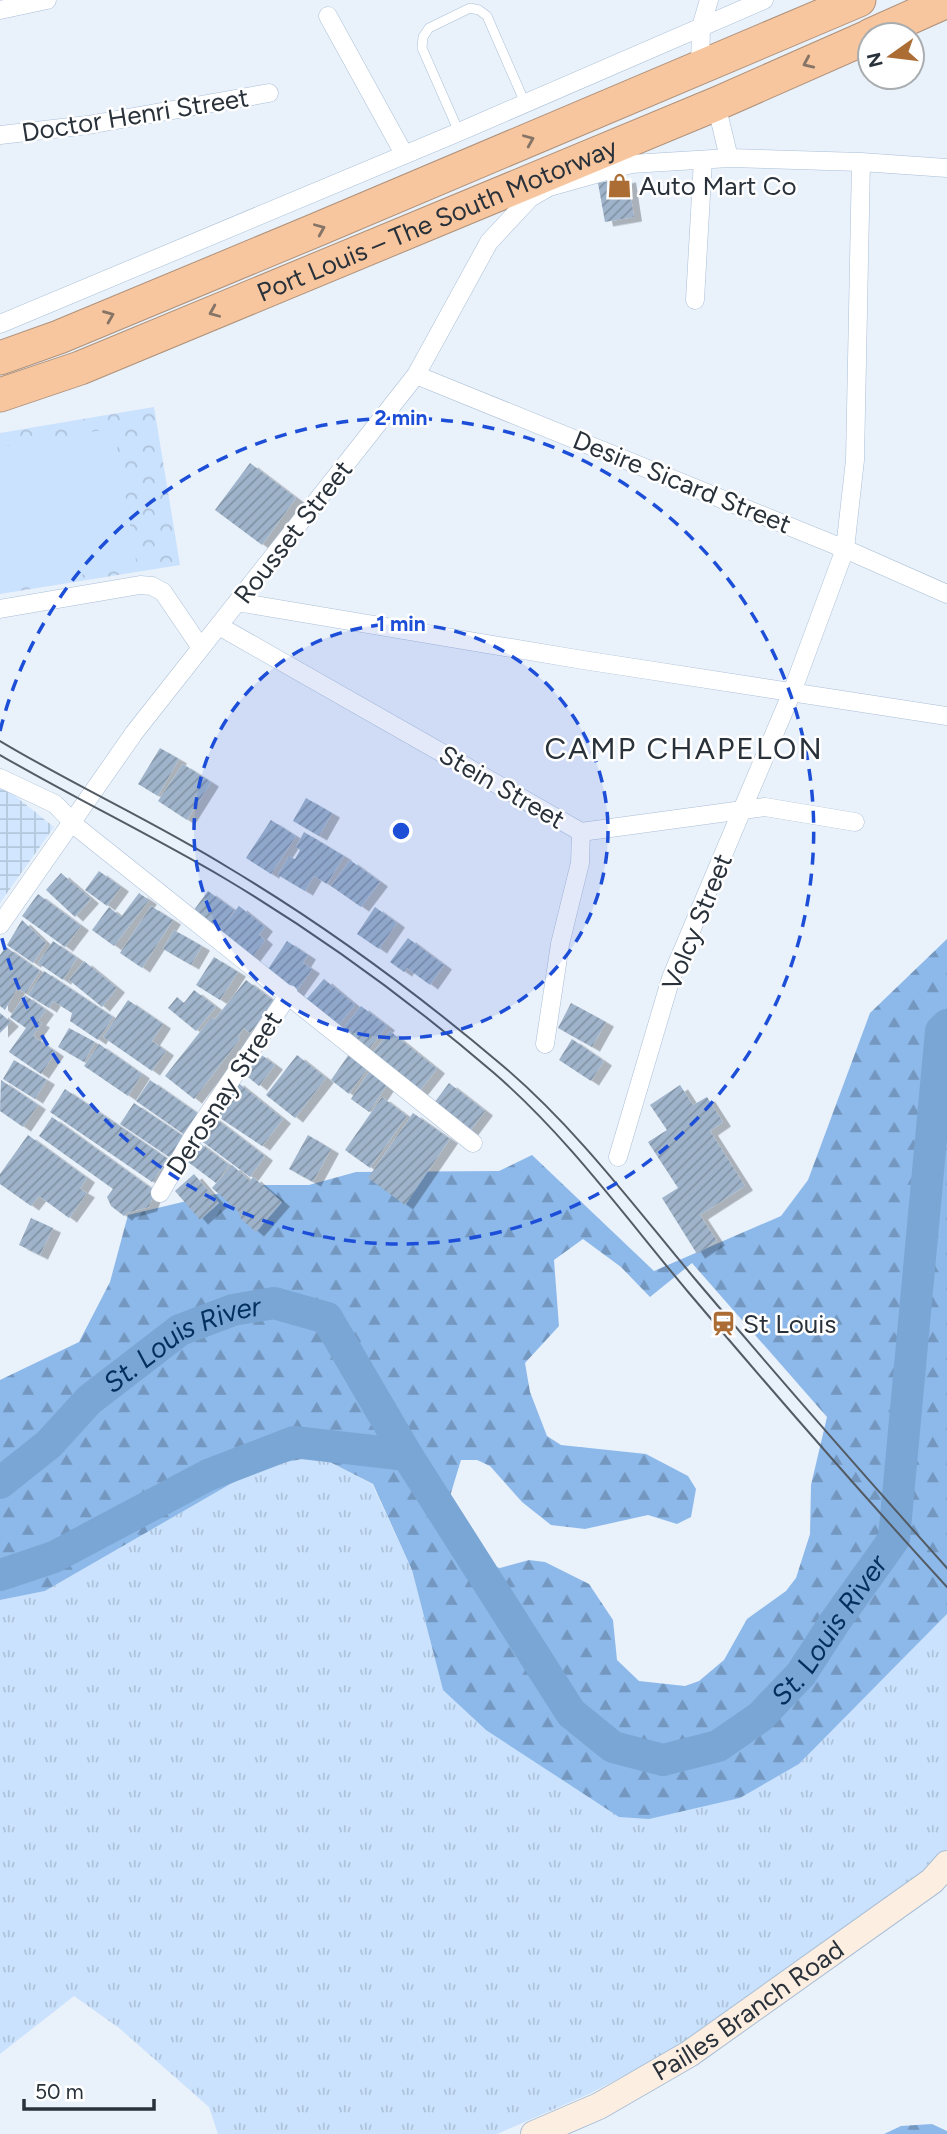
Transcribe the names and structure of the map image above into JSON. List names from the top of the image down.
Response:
{
  "streets": {
    "highway": ["Port Louis – The South Motorway"],
    "main road": ["Pailles Branch Road"],
    "street": [
      "Doctor Henri Street",
      "Desire Sicard Street",
      "Rousset Street",
      "Stein Street",
      "Volcy Street",
      "Derosnay Street"
    ]
  },
  "crossings": [
    ["Desire Sicard Street", "Rousset Street"],
    ["Desire Sicard Street", "Volcy Street"],
    ["Rousset Street", "Stein Street"],
    ["Rousset Street", "Volcy Street"],
    ["Stein Street", "Volcy Street"]
  ],
  "districts": ["CAMP CHAPELON"],
  "water": ["St. Louis River"],
  "places": {
    "shop": ["Auto Mart Co"],
    "station": ["St Louis"]
  },
  "scale_bar": "50 m",
  "north": "left",
  "rings": ["2 min", "1 min"]
}
